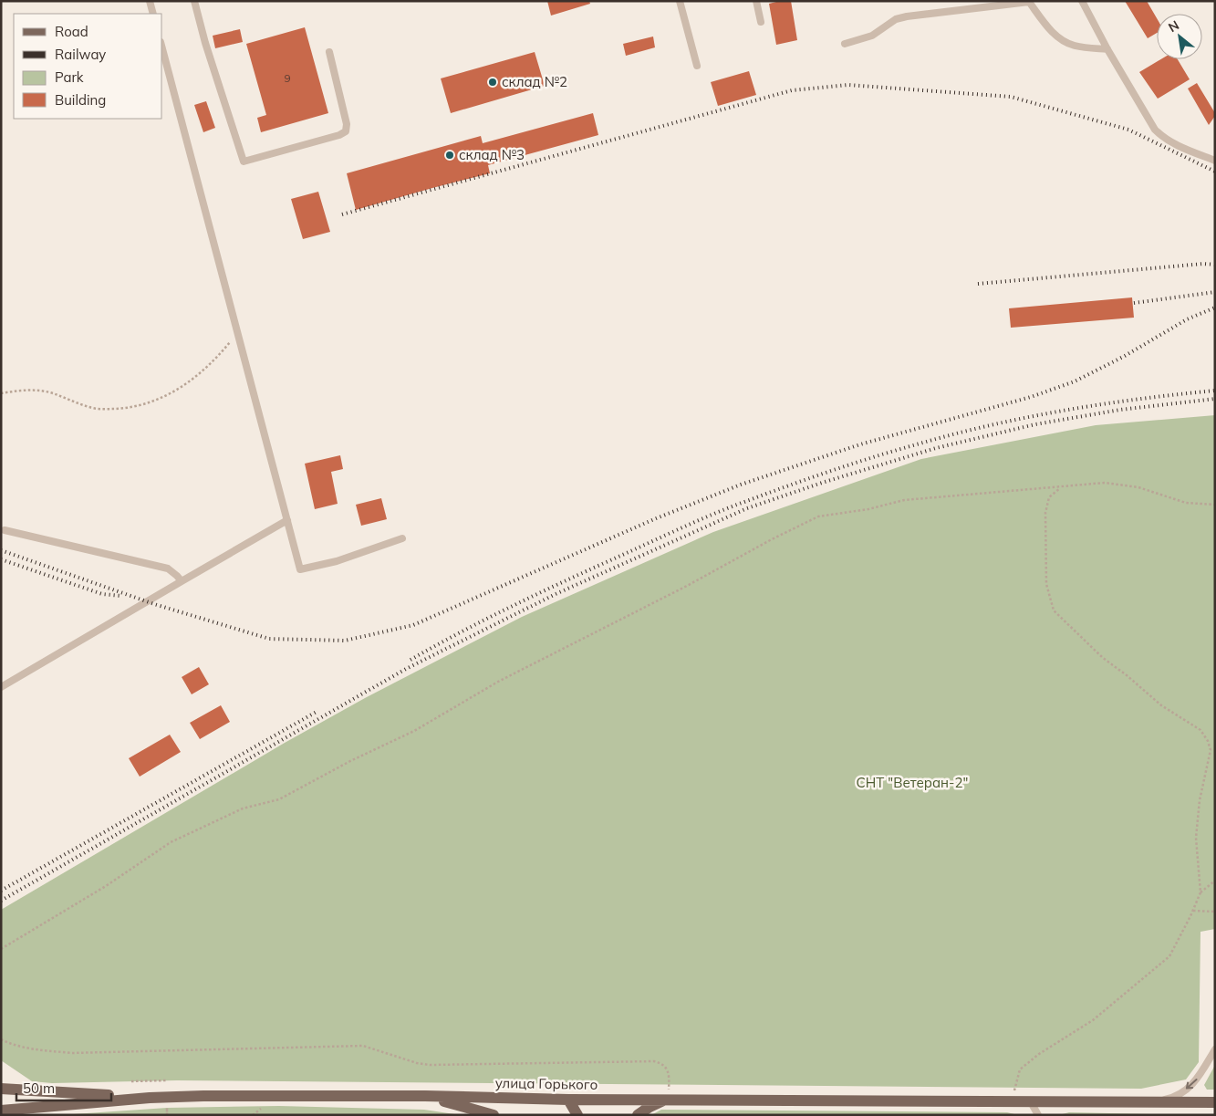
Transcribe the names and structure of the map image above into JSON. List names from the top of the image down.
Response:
{
  "streets": {
    "main road": ["улица Горького"]
  },
  "parks": ["СНТ \"Ветеран-2\""],
  "places": ["склад №2", "склад №3"],
  "house_numbers": ["9"],
  "legend": [
    "Road",
    "Railway",
    "Park",
    "Building"
  ],
  "scale_bar": "50 m",
  "north": "top left"
}
